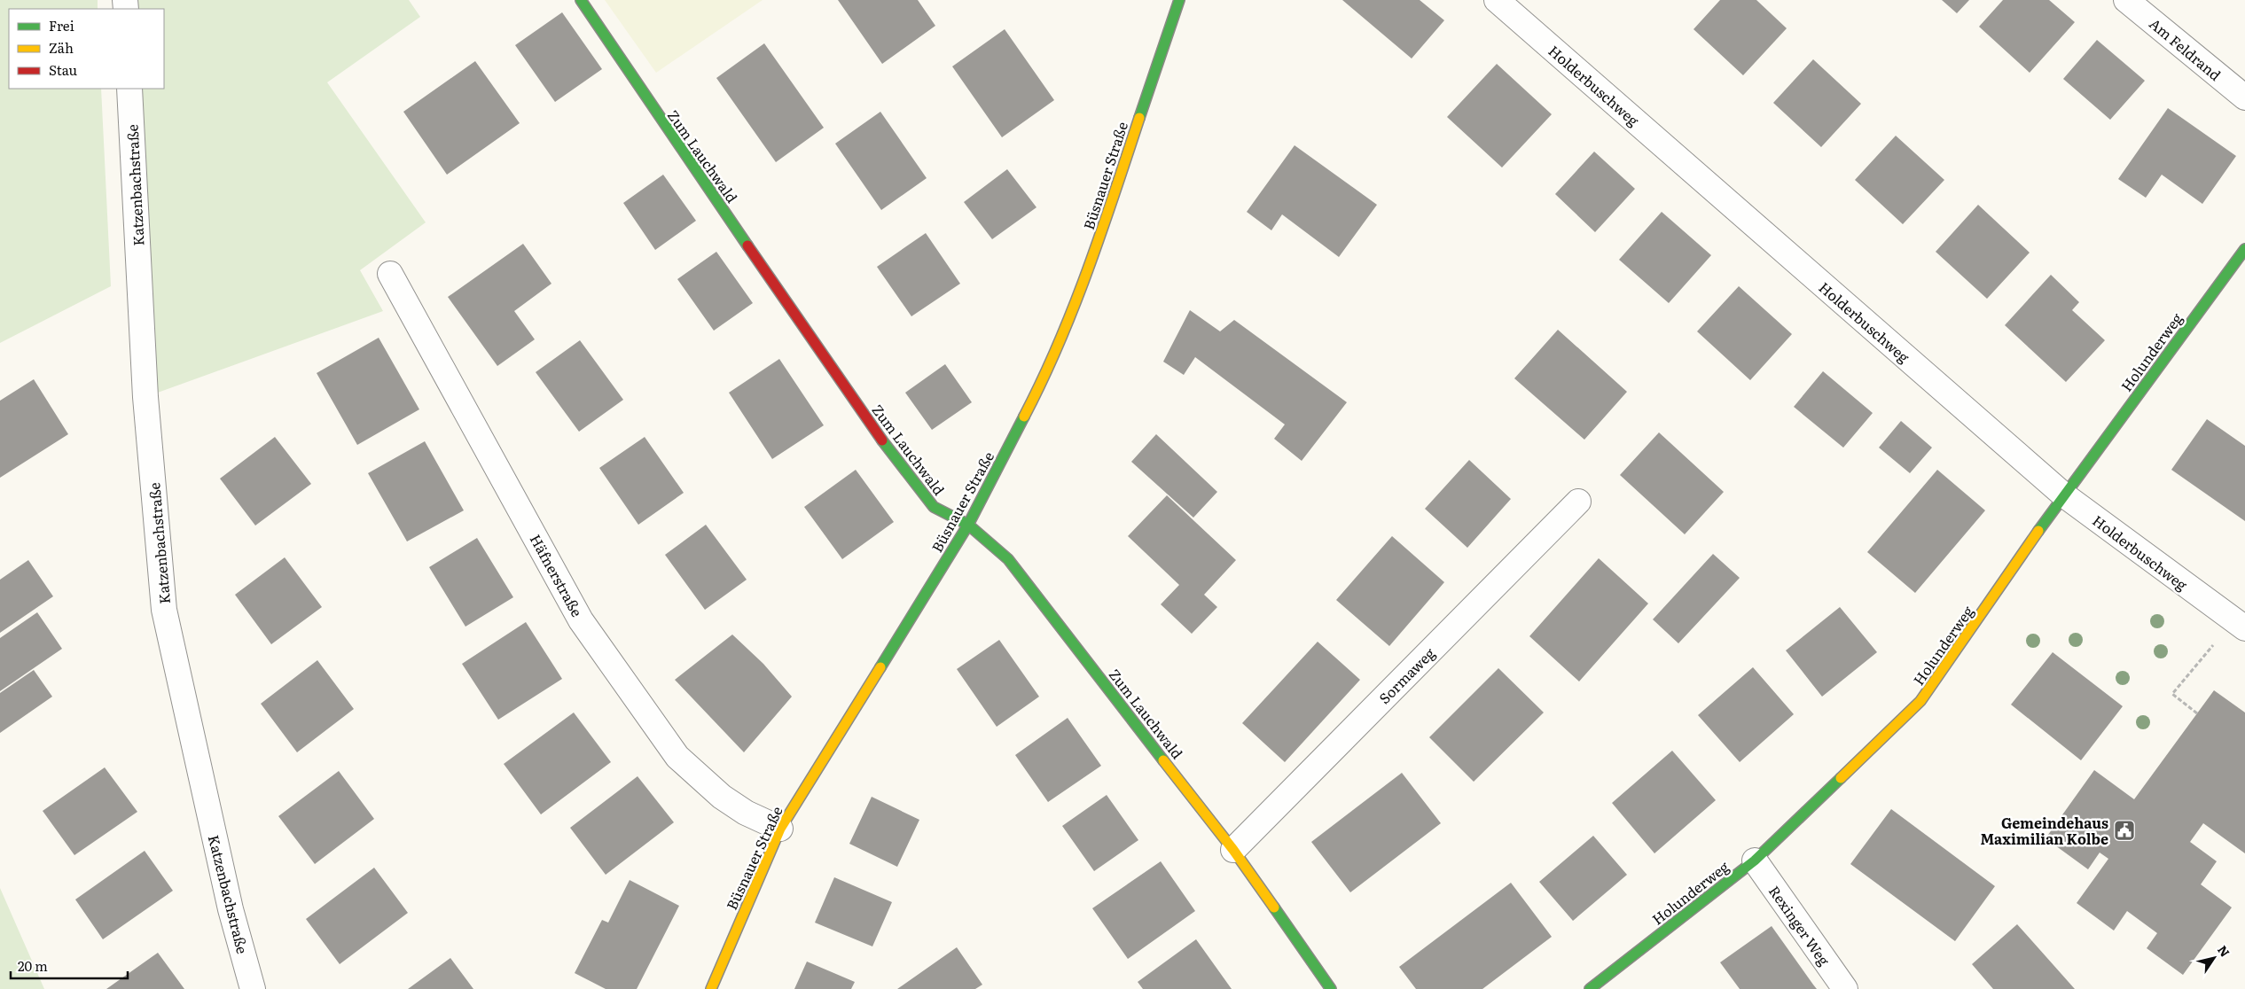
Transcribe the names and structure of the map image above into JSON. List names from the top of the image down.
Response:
{
  "streets": {
    "street": [
      "Am Feldrand",
      "Holderbuschweg",
      "Zum Lauchwald",
      "Büsnauer Straße",
      "Katzenbachstraße",
      "Holunderweg",
      "Häfnerstraße",
      "Sormaweg",
      "Rexinger Weg"
    ]
  },
  "crossings": [
    ["Holderbuschweg", "Holunderweg"],
    ["Zum Lauchwald", "Büsnauer Straße"],
    ["Zum Lauchwald", "Sormaweg"],
    ["Büsnauer Straße", "Häfnerstraße"],
    ["Holunderweg", "Rexinger Weg"]
  ],
  "places": {
    "public building": ["Gemeindehaus Maximilian Kolbe"]
  },
  "legend": ["Frei", "Zäh", "Stau"],
  "scale_bar": "20 m",
  "north": "top right"
}
